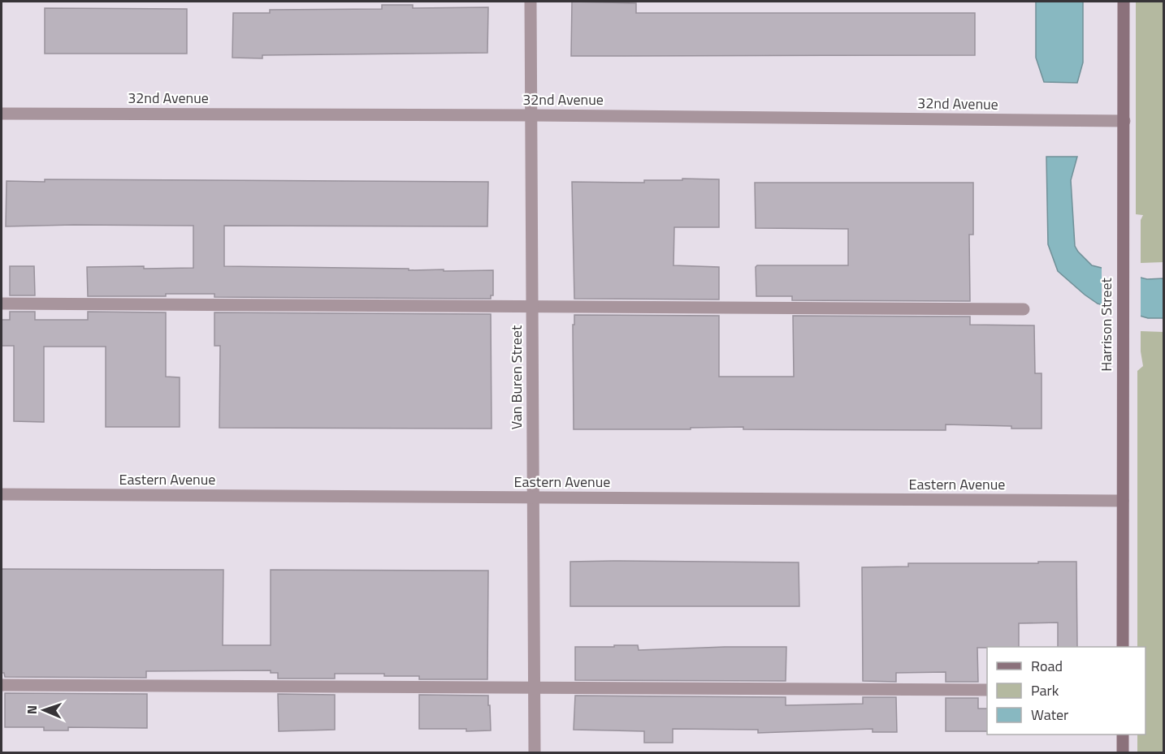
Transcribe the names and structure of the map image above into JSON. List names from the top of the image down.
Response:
{
  "streets": {
    "street": [
      "32nd Avenue",
      "Harrison Street",
      "Van Buren Street",
      "Eastern Avenue"
    ]
  },
  "crossings": [
    ["32nd Avenue", "Harrison Street"],
    ["32nd Avenue", "Van Buren Street"],
    ["Harrison Street", "Eastern Avenue"],
    ["Van Buren Street", "Eastern Avenue"]
  ],
  "legend": ["Road", "Park", "Water"],
  "north": "left"
}
